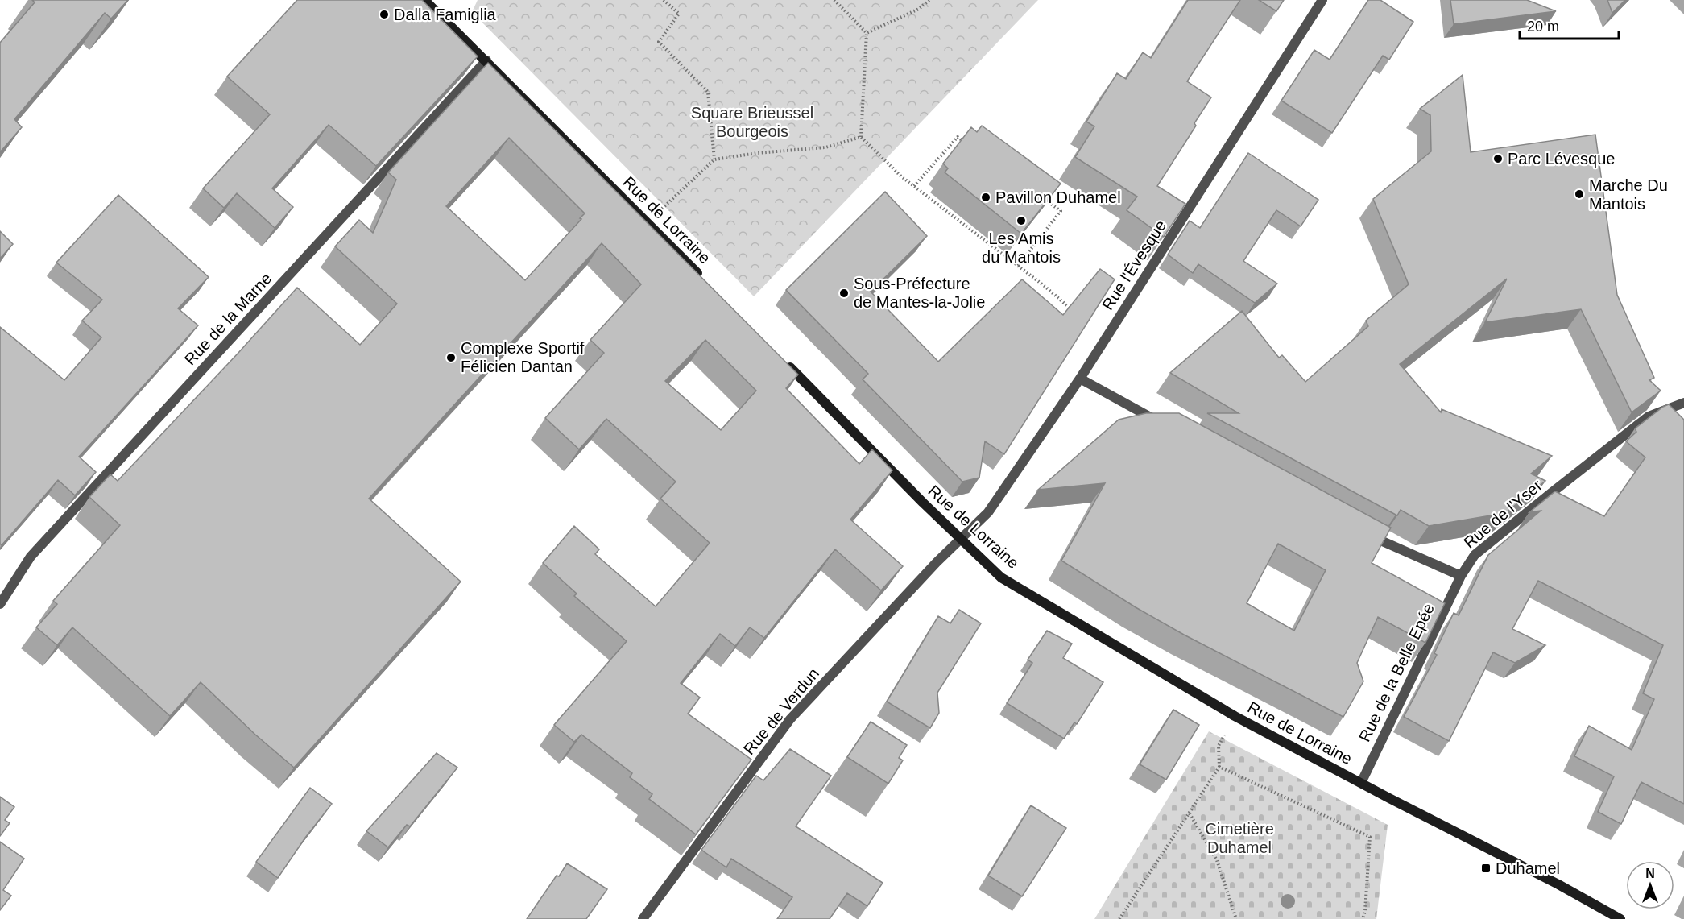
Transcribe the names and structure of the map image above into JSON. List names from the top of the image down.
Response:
{
  "streets": {
    "street": [
      "Rue de Lorraine",
      "Rue l'Évesque",
      "Rue de la Marne",
      "Rue de l'Yser",
      "Rue de la Belle Epée",
      "Rue de Verdun"
    ]
  },
  "crossings": [
    ["Rue de Lorraine", "Rue l'Évesque"],
    ["Rue de Lorraine", "Rue de la Marne"],
    ["Rue de Lorraine", "Rue de la Belle Epée"],
    ["Rue de Lorraine", "Rue de Verdun"],
    ["Rue l'Évesque", "Rue de Verdun"],
    ["Rue de l'Yser", "Rue de la Belle Epée"]
  ],
  "parks": ["Square Brieussel Bourgeois", "Cimetière Duhamel"],
  "places": {
    "other": [
      "Dalla Famiglia",
      "Parc Lévesque",
      "Marche Du Mantois",
      "Pavillon Duhamel",
      "Les Amis du Mantois",
      "Sous-Préfecture de Mantes-la-Jolie",
      "Complexe Sportif Félicien Dantan"
    ],
    "transit": ["Duhamel"]
  },
  "scale_bar": "20 m",
  "north": "top"
}
